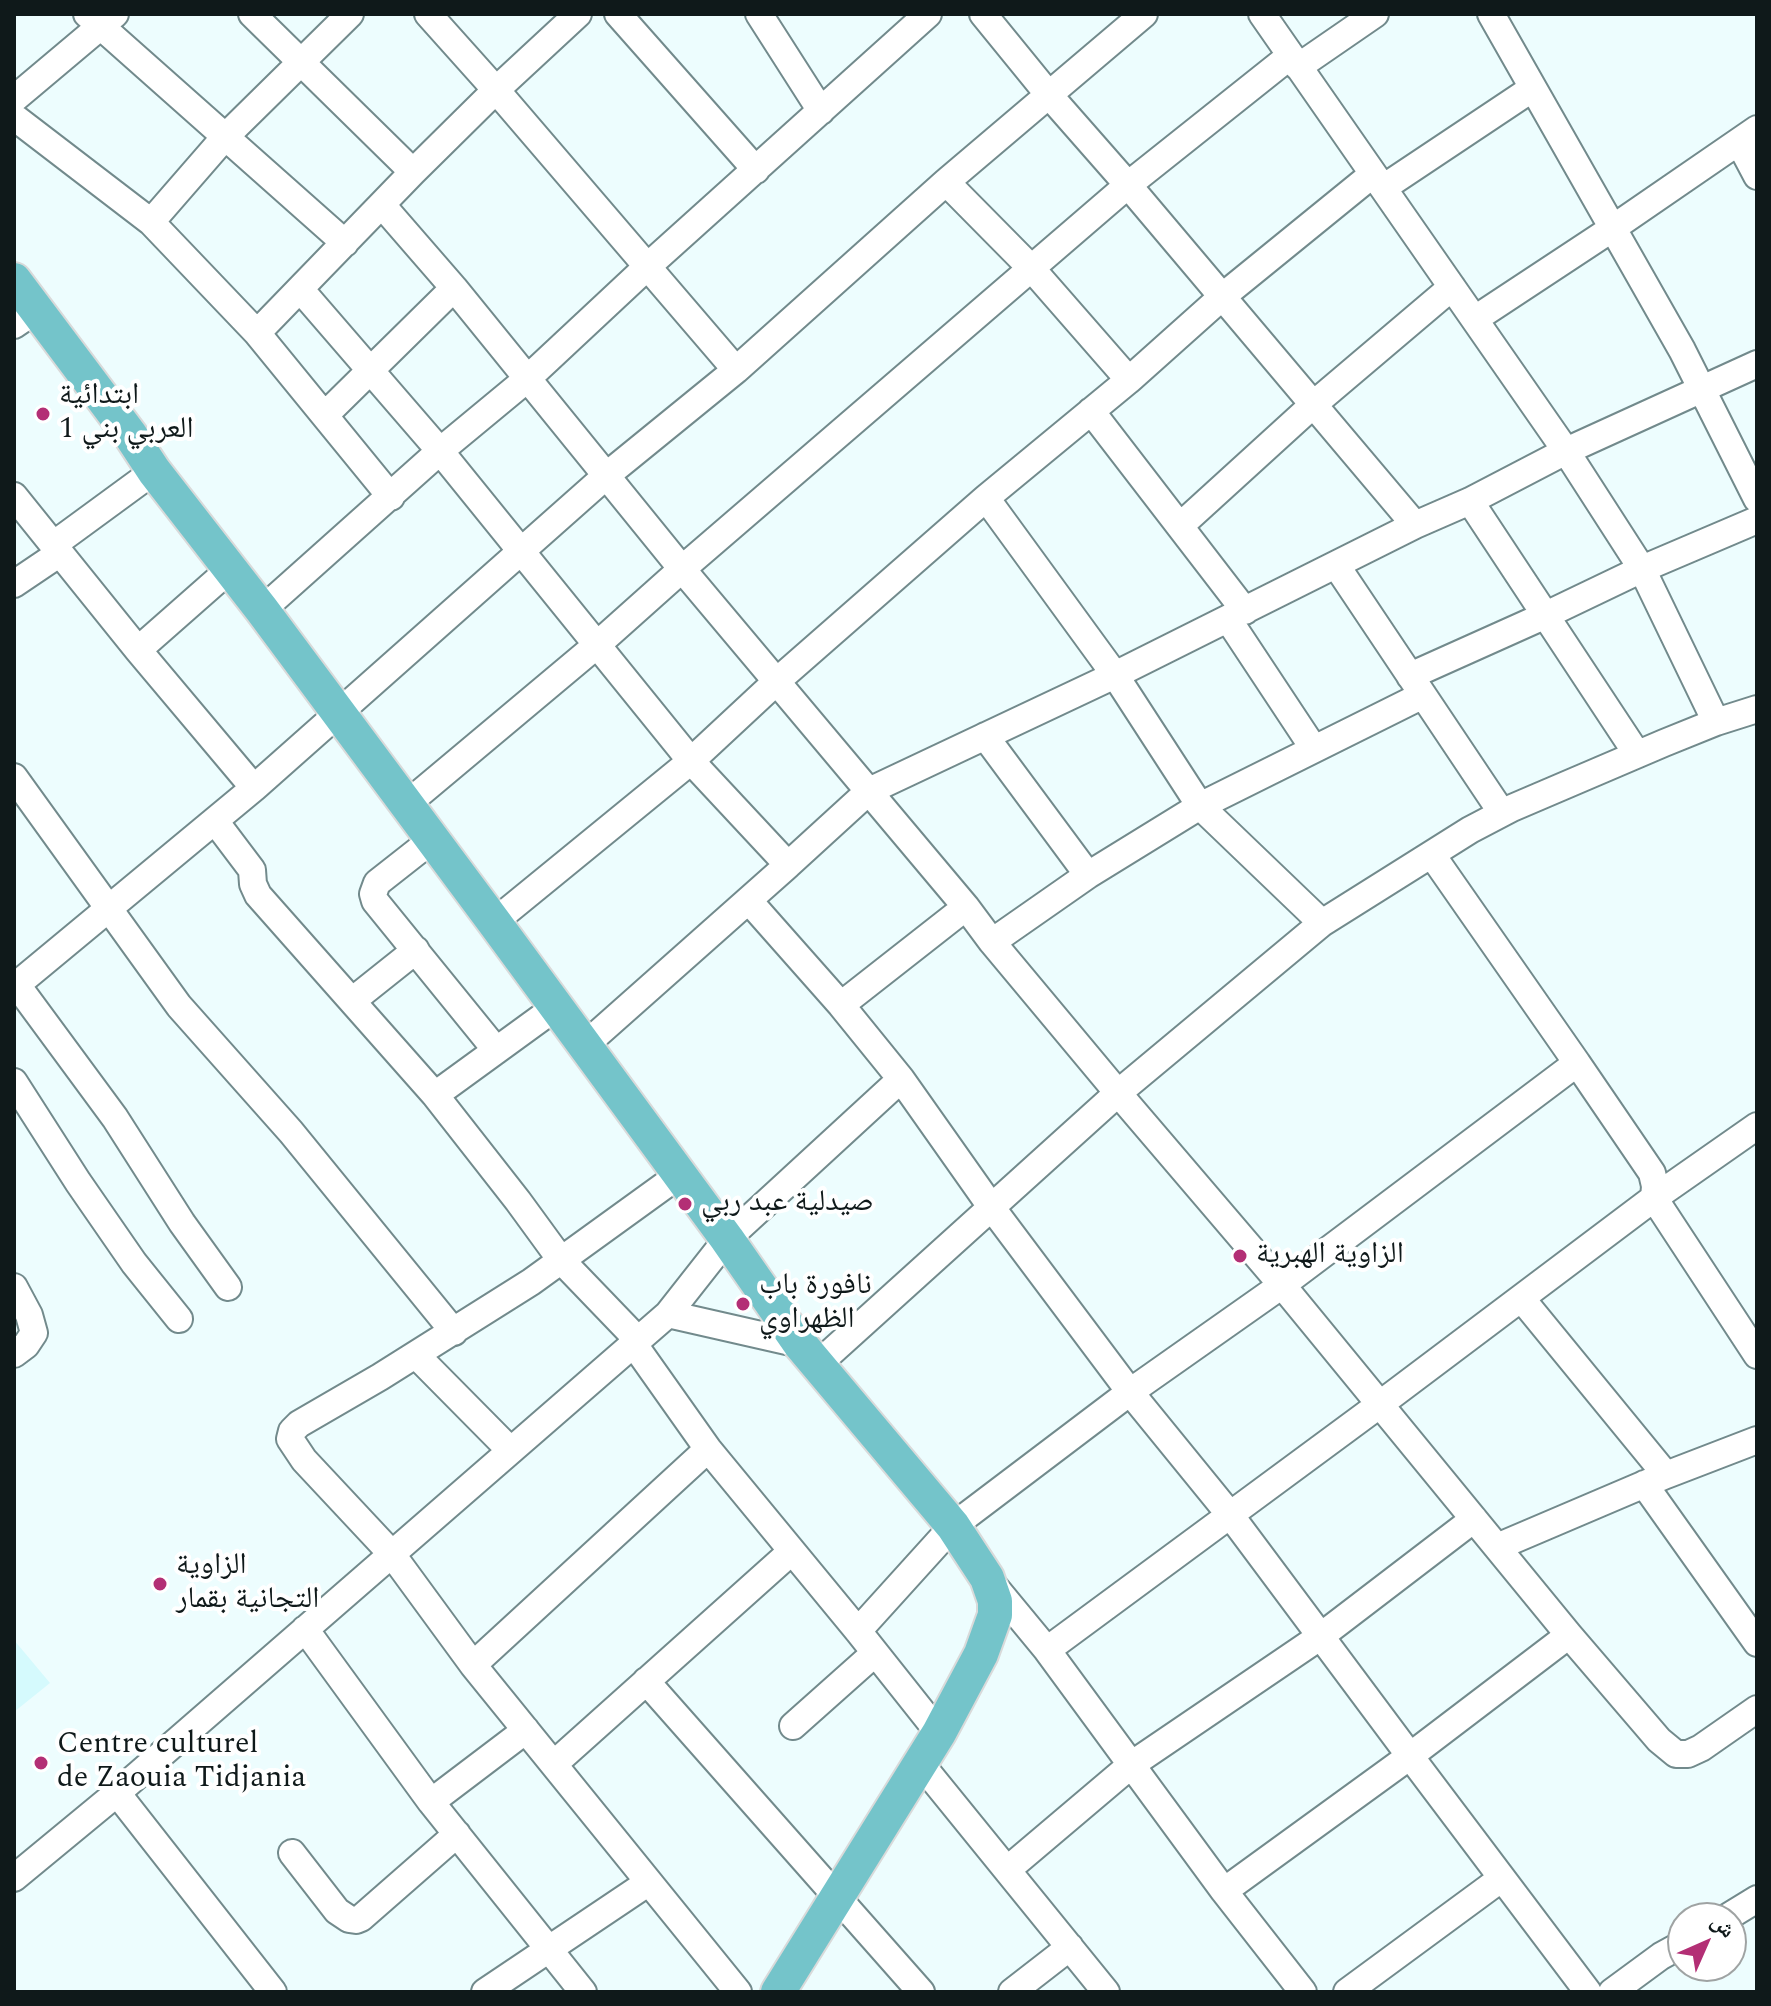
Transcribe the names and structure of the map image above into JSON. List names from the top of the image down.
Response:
{
  "places": [
    "ابتدائية العربي بني 1",
    "صيدلية عبد ربي",
    "الزاوية الهبرية",
    "نافورة باب الظهراوي",
    "الزاوية التجانية بقمار",
    "Centre culturel de Zaouia Tidjania"
  ],
  "north": "top right"
}
